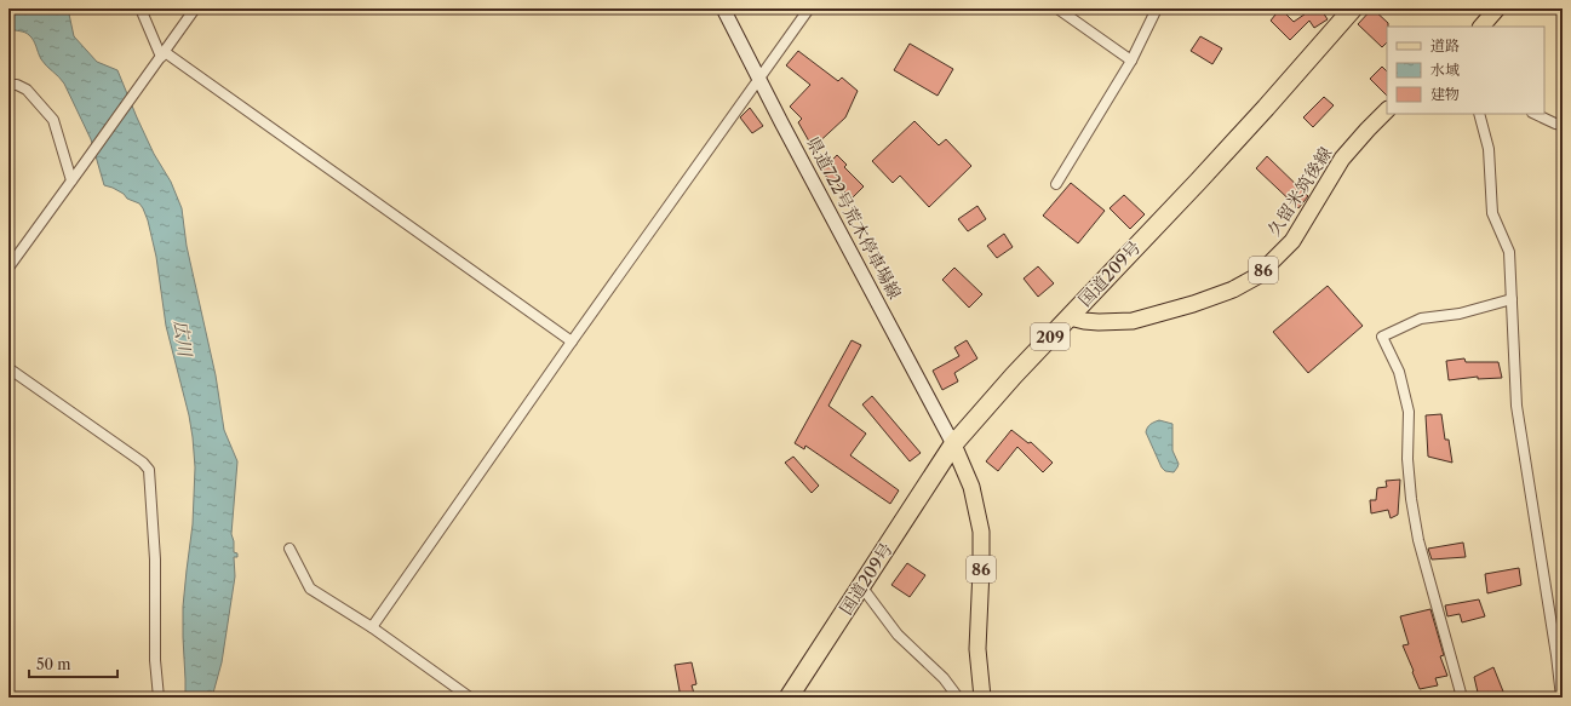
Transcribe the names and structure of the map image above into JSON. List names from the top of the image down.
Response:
{
  "streets": {
    "highway": ["国道209号", "209"],
    "main road": ["久留米筑後線", "県道722号荒木停車場線", "86"]
  },
  "crossings": [
    ["久留米筑後線", "国道209号"],
    ["県道722号荒木停車場線", "86"],
    ["県道722号荒木停車場線", "国道209号"],
    ["86", "国道209号"]
  ],
  "water": ["広川"],
  "legend": ["道路", "水域", "建物"],
  "scale_bar": "50 m"
}
